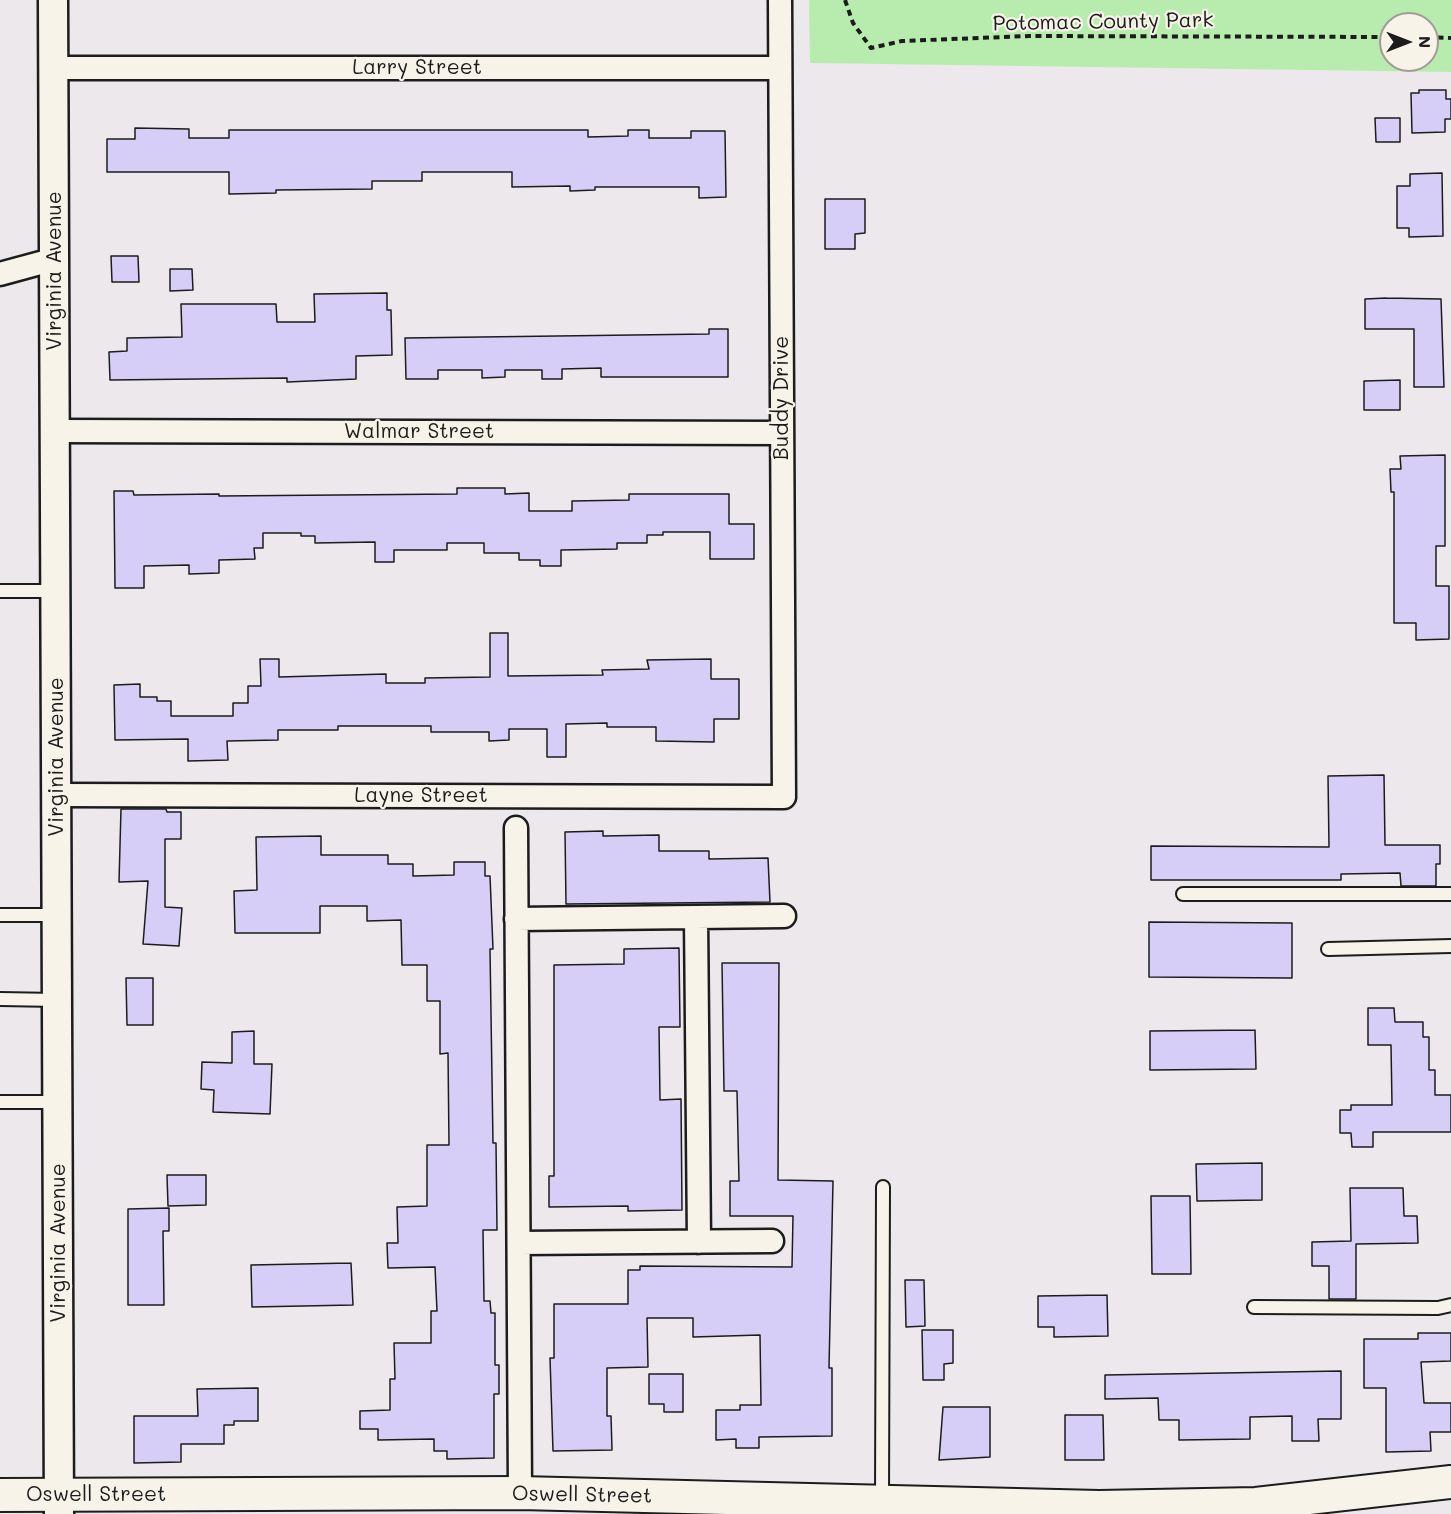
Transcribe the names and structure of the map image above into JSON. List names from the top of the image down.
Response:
{
  "streets": {
    "main road": ["Oswell Street"],
    "street": [
      "Larry Street",
      "Virginia Avenue",
      "Buddy Drive",
      "Walmar Street",
      "Layne Street"
    ],
    "path": ["Potomac County Park"]
  },
  "crossings": [
    ["Larry Street", "Virginia Avenue"],
    ["Larry Street", "Buddy Drive"],
    ["Virginia Avenue", "Walmar Street"],
    ["Virginia Avenue", "Layne Street"],
    ["Virginia Avenue", "Oswell Street"],
    ["Buddy Drive", "Walmar Street"],
    ["Buddy Drive", "Layne Street"]
  ],
  "north": "right"
}
